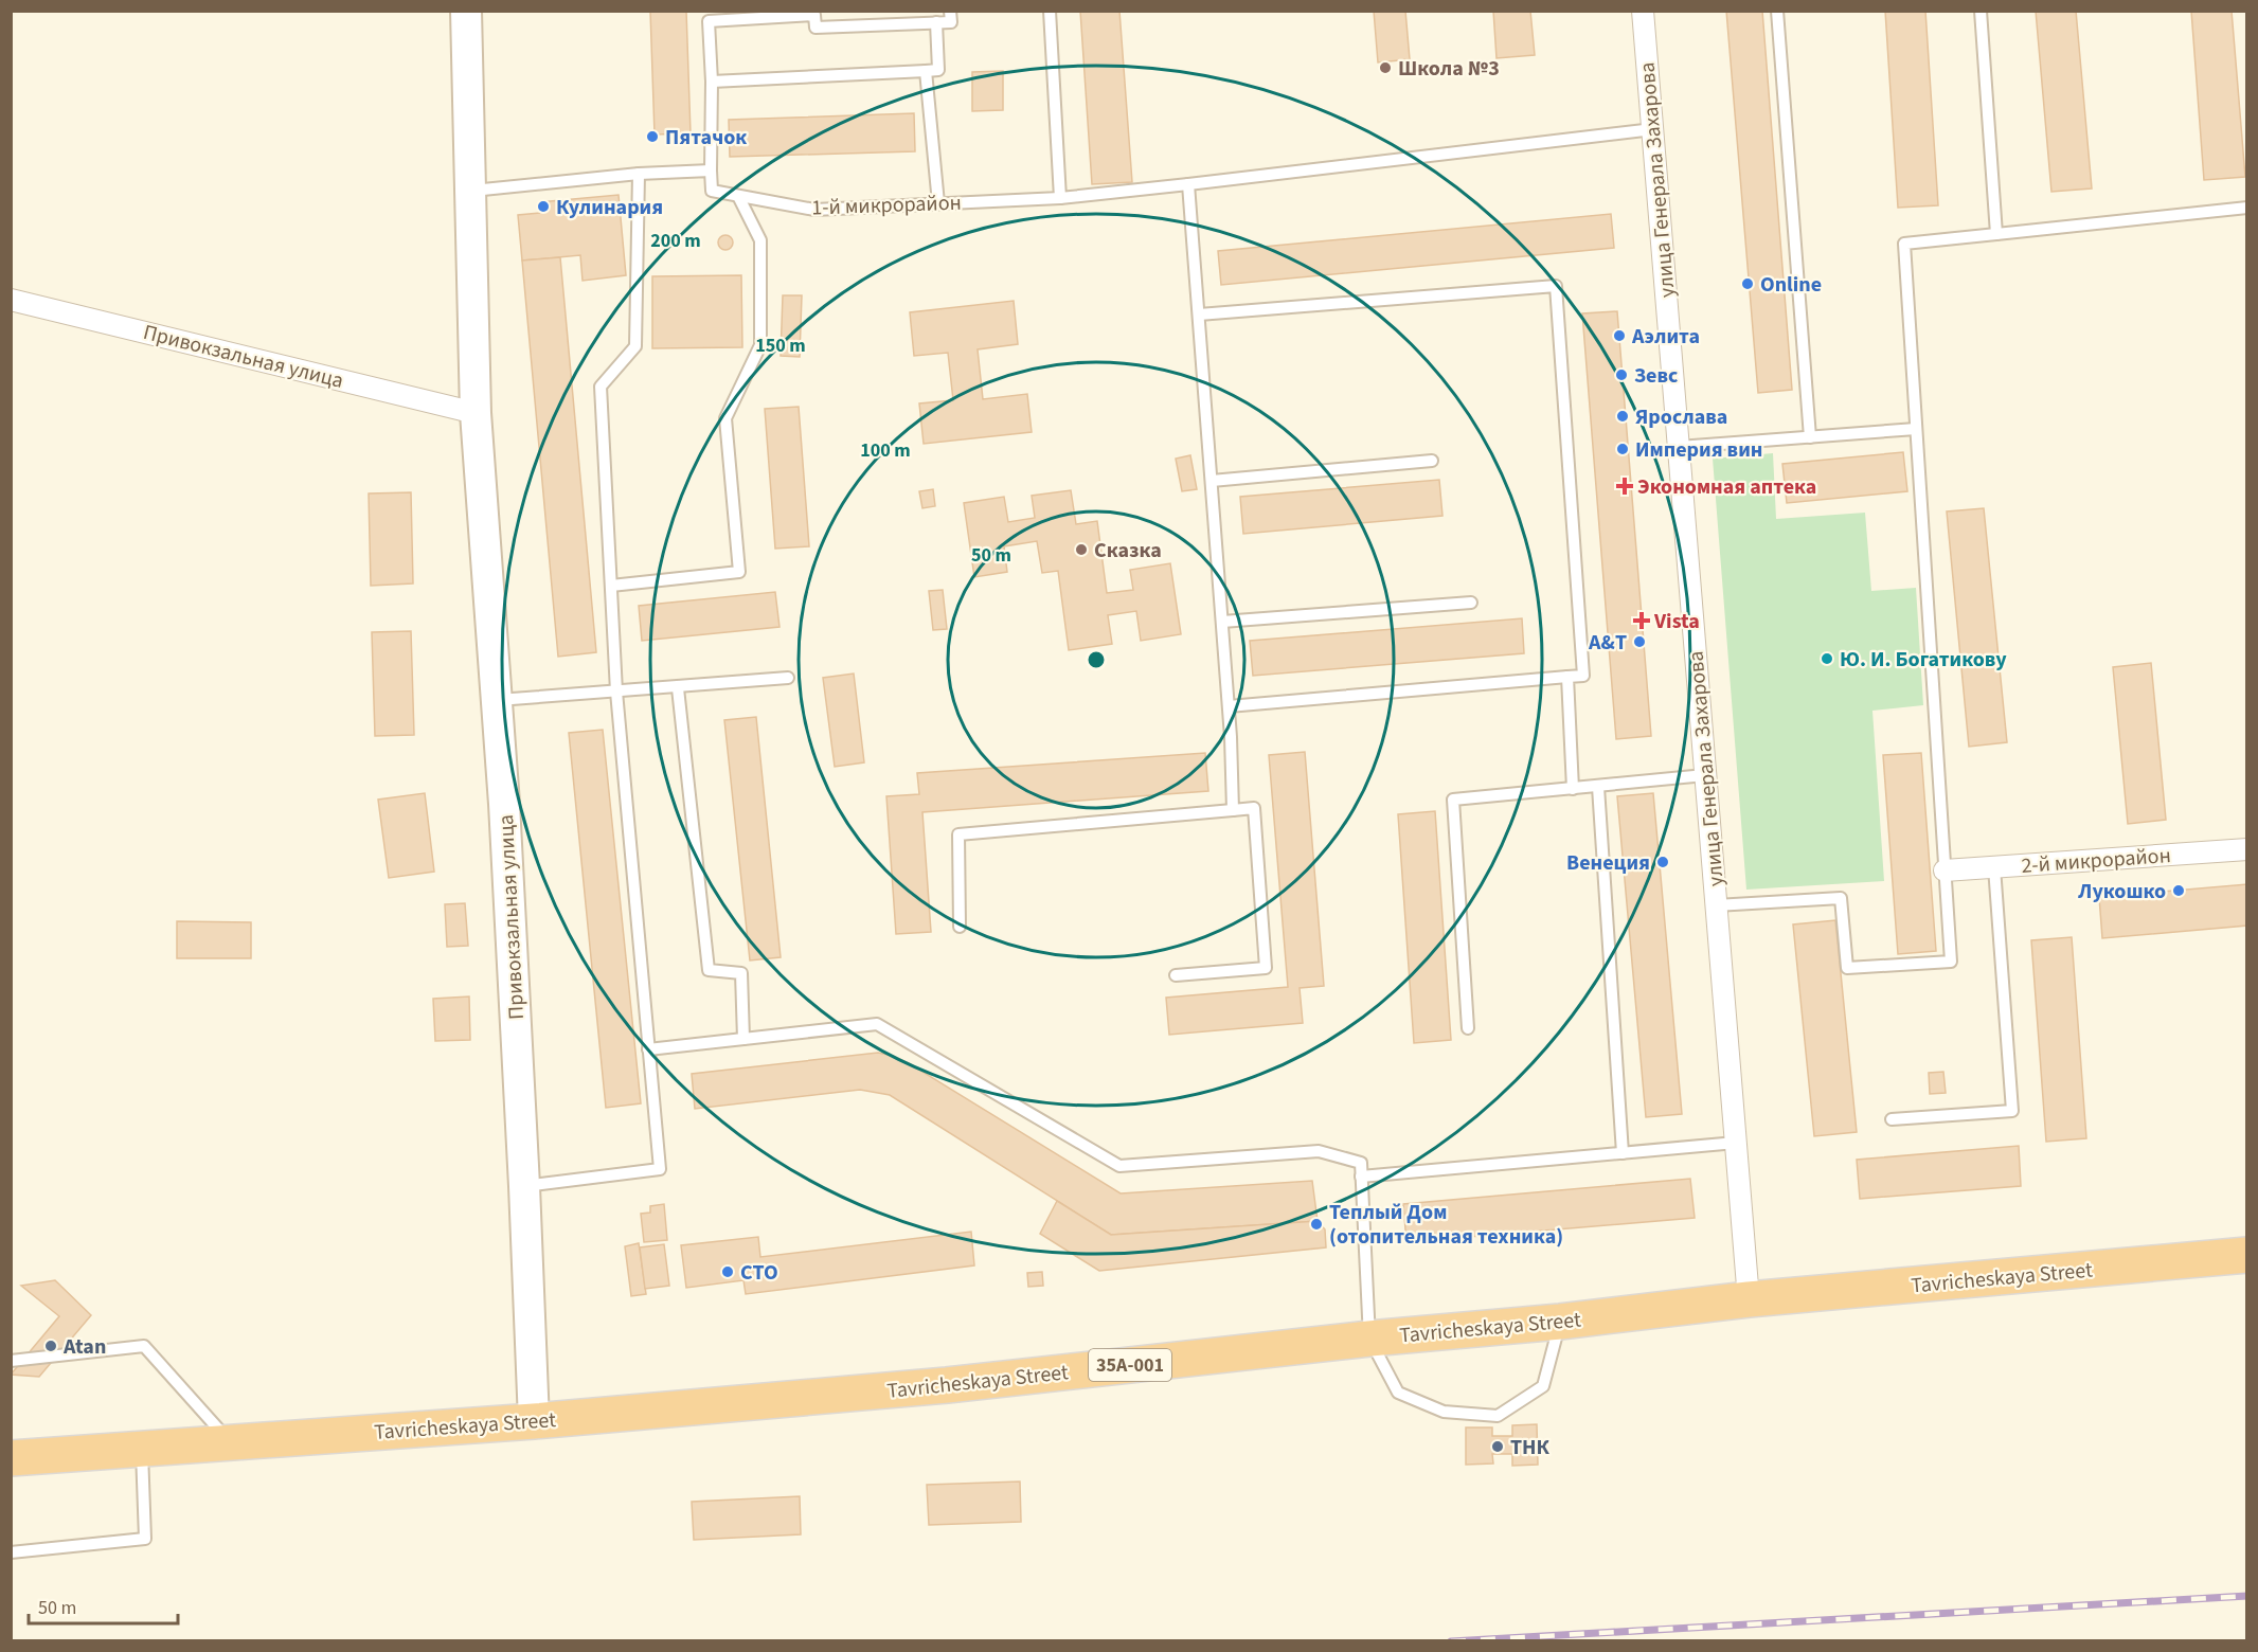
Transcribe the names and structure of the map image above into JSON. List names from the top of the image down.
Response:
{
  "streets": {
    "highway": ["Tavricheskaya Street", "35А-001"],
    "main road": ["Привокзальная улица"],
    "street": ["улица Генерала Захарова", "2-й микрорайон"],
    "lane": ["1-й микрорайон"]
  },
  "crossings": [
    ["улица Генерала Захарова", "Tavricheskaya Street"],
    ["Привокзальная улица", "Tavricheskaya Street"]
  ],
  "places": {
    "other": [
      "Школа №3",
      "Пятачок",
      "Кулинария",
      "Online",
      "Аэлита",
      "Зевс",
      "Ярослава",
      "Империя вин",
      "Сказка",
      "A&T",
      "Ю. И. Богатикову",
      "Венеция",
      "Лукошко",
      "Теплый Дом (отопительная техника)",
      "СТО",
      "Atan",
      "ТНК"
    ],
    "health": ["Экономная аптека", "Vista"]
  },
  "scale_bar": "50 m",
  "rings": [
    "200 m",
    "150 m",
    "100 m",
    "50 m"
  ]
}
